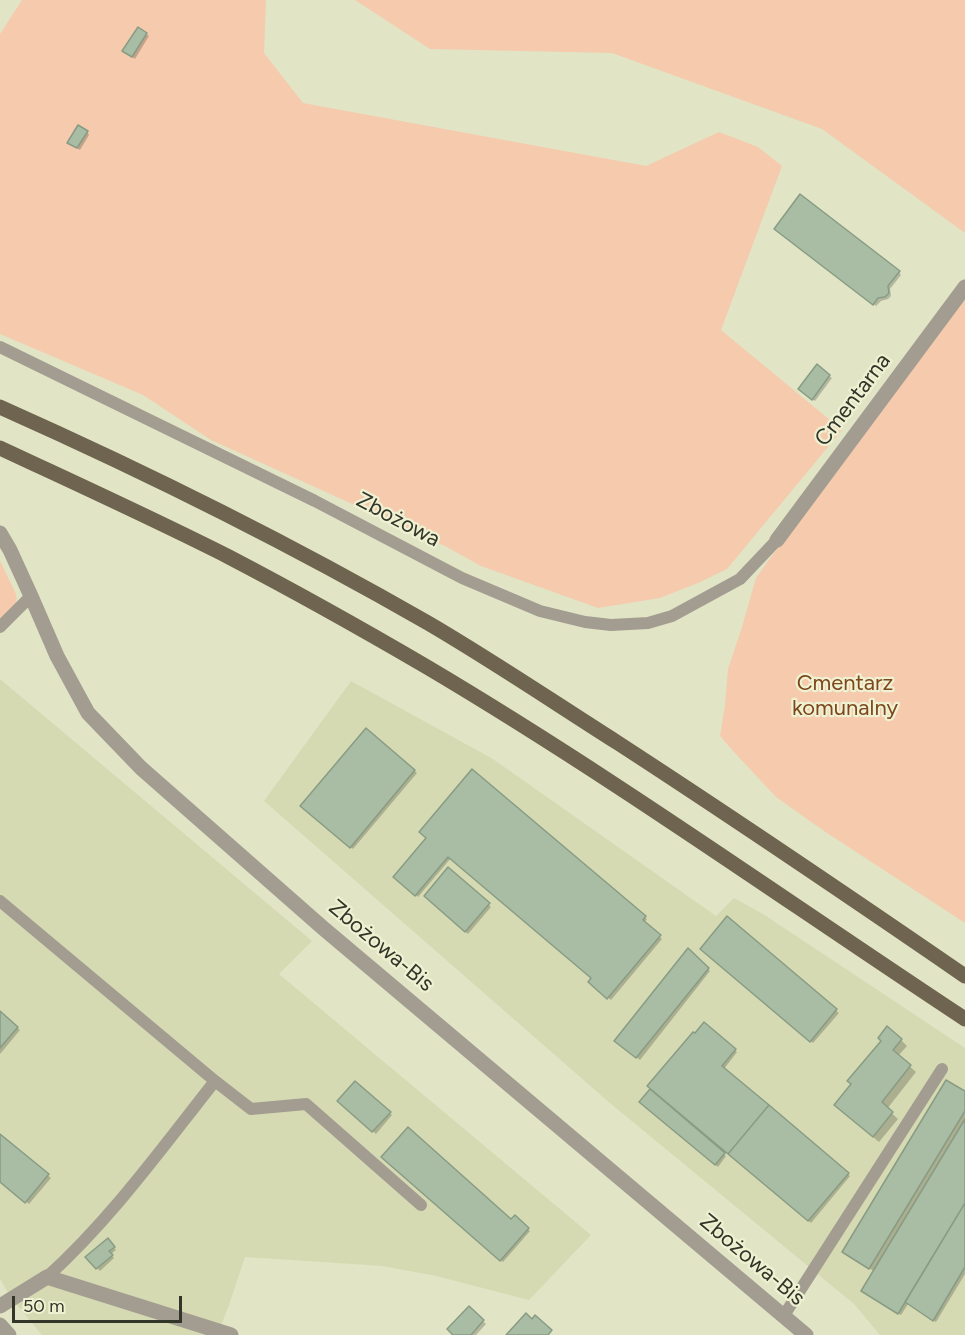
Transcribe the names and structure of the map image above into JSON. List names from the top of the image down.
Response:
{
  "streets": {
    "street": ["Cmentarna", "Zbożowa-Bis"],
    "lane": ["Zbożowa"]
  },
  "crossings": [
    ["Cmentarna", "Zbożowa"]
  ],
  "parks": ["Cmentarz komunalny"],
  "scale_bar": "50 m"
}
